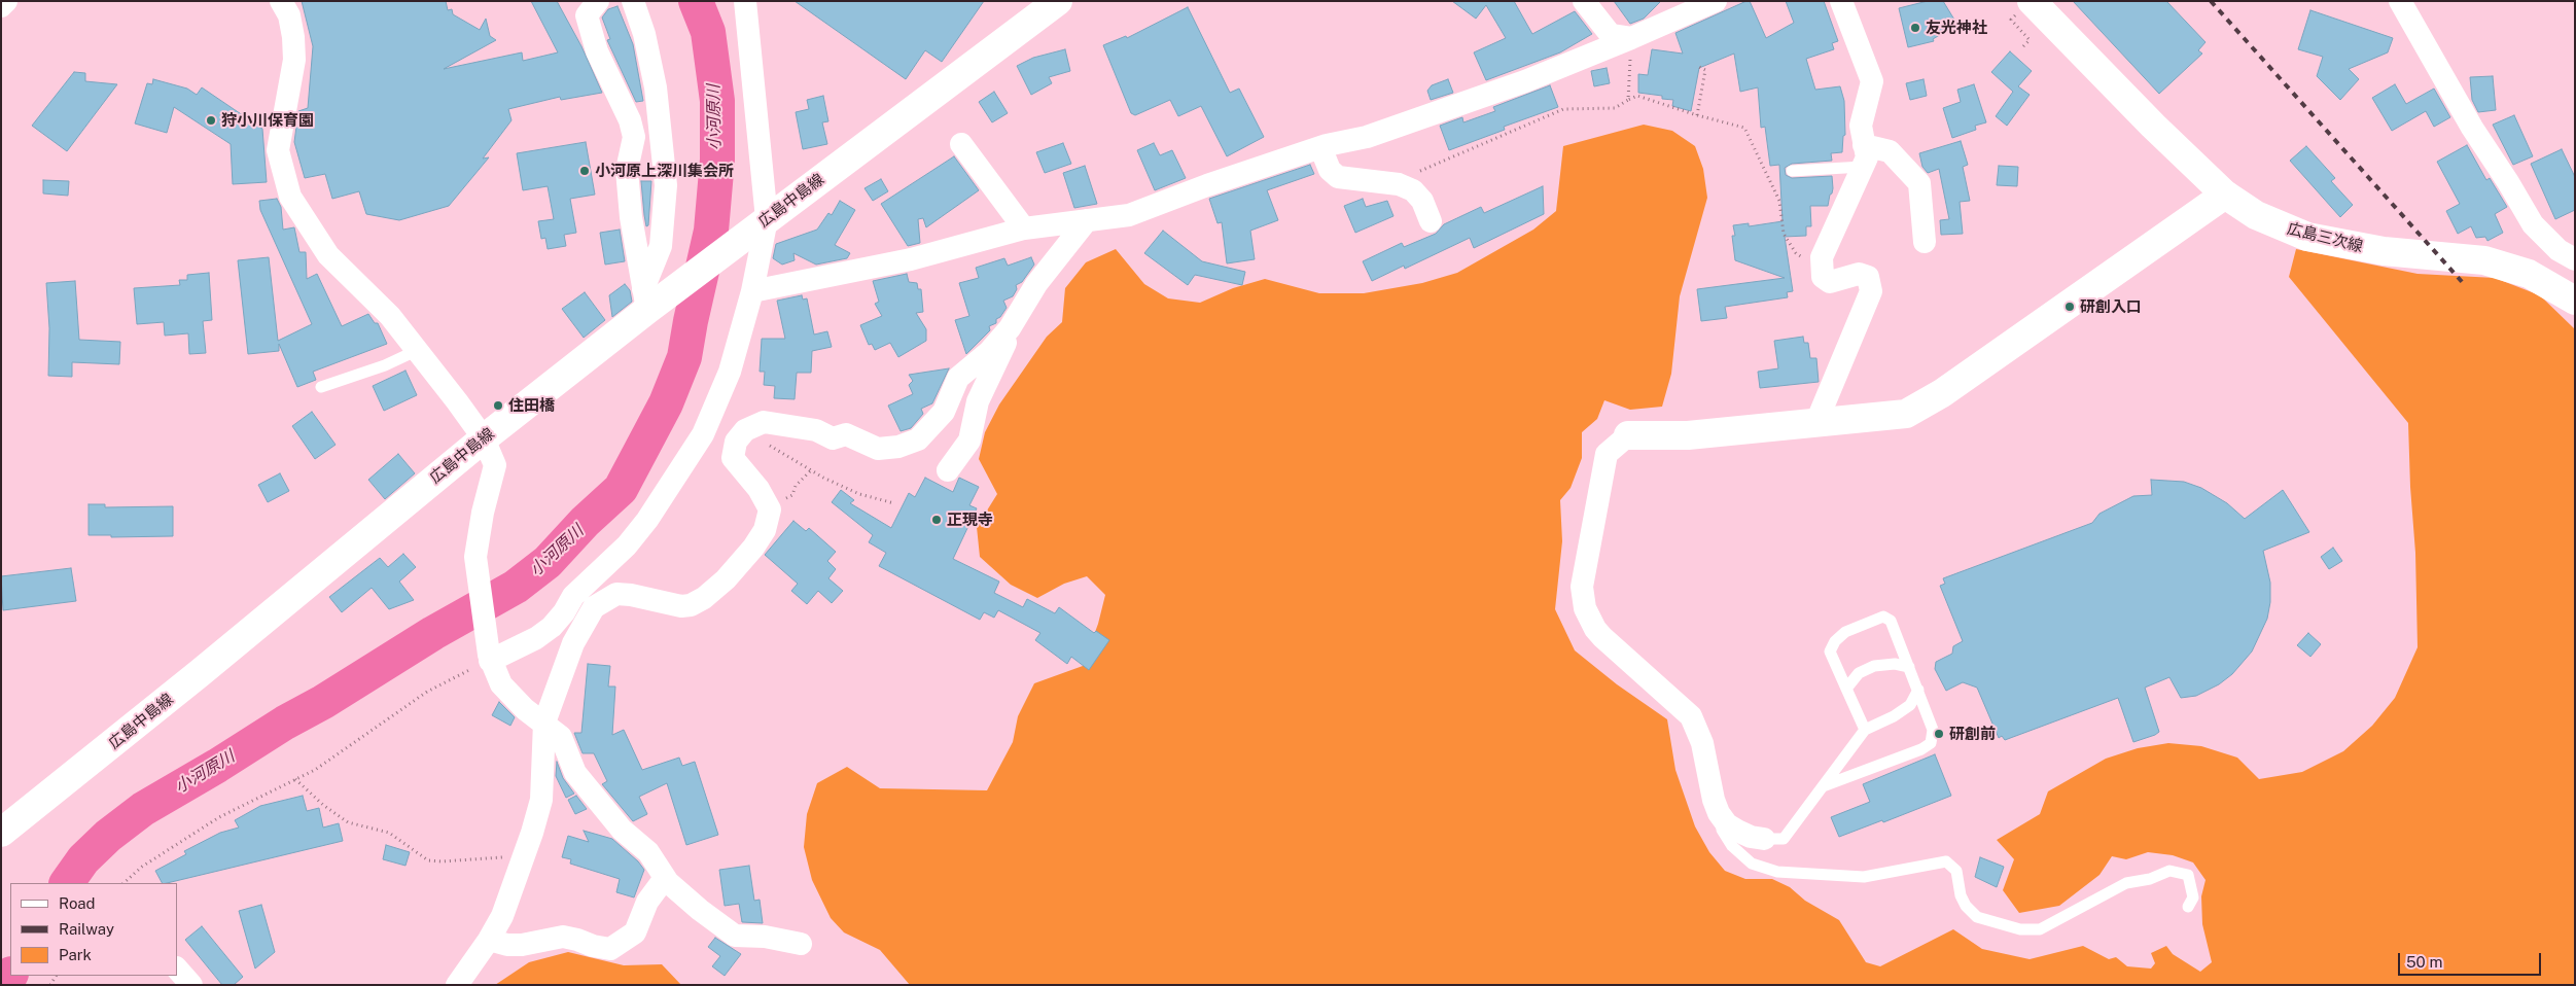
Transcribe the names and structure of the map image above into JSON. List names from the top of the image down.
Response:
{
  "streets": {
    "main road": ["広島中島線", "広島三次線"]
  },
  "water": ["小河原川"],
  "places": [
    "友光神社",
    "狩小川保育園",
    "小河原上深川集会所",
    "研創入口",
    "住田橋",
    "正現寺",
    "研創前"
  ],
  "legend": ["Road", "Railway", "Park"],
  "scale_bar": "50 m"
}
